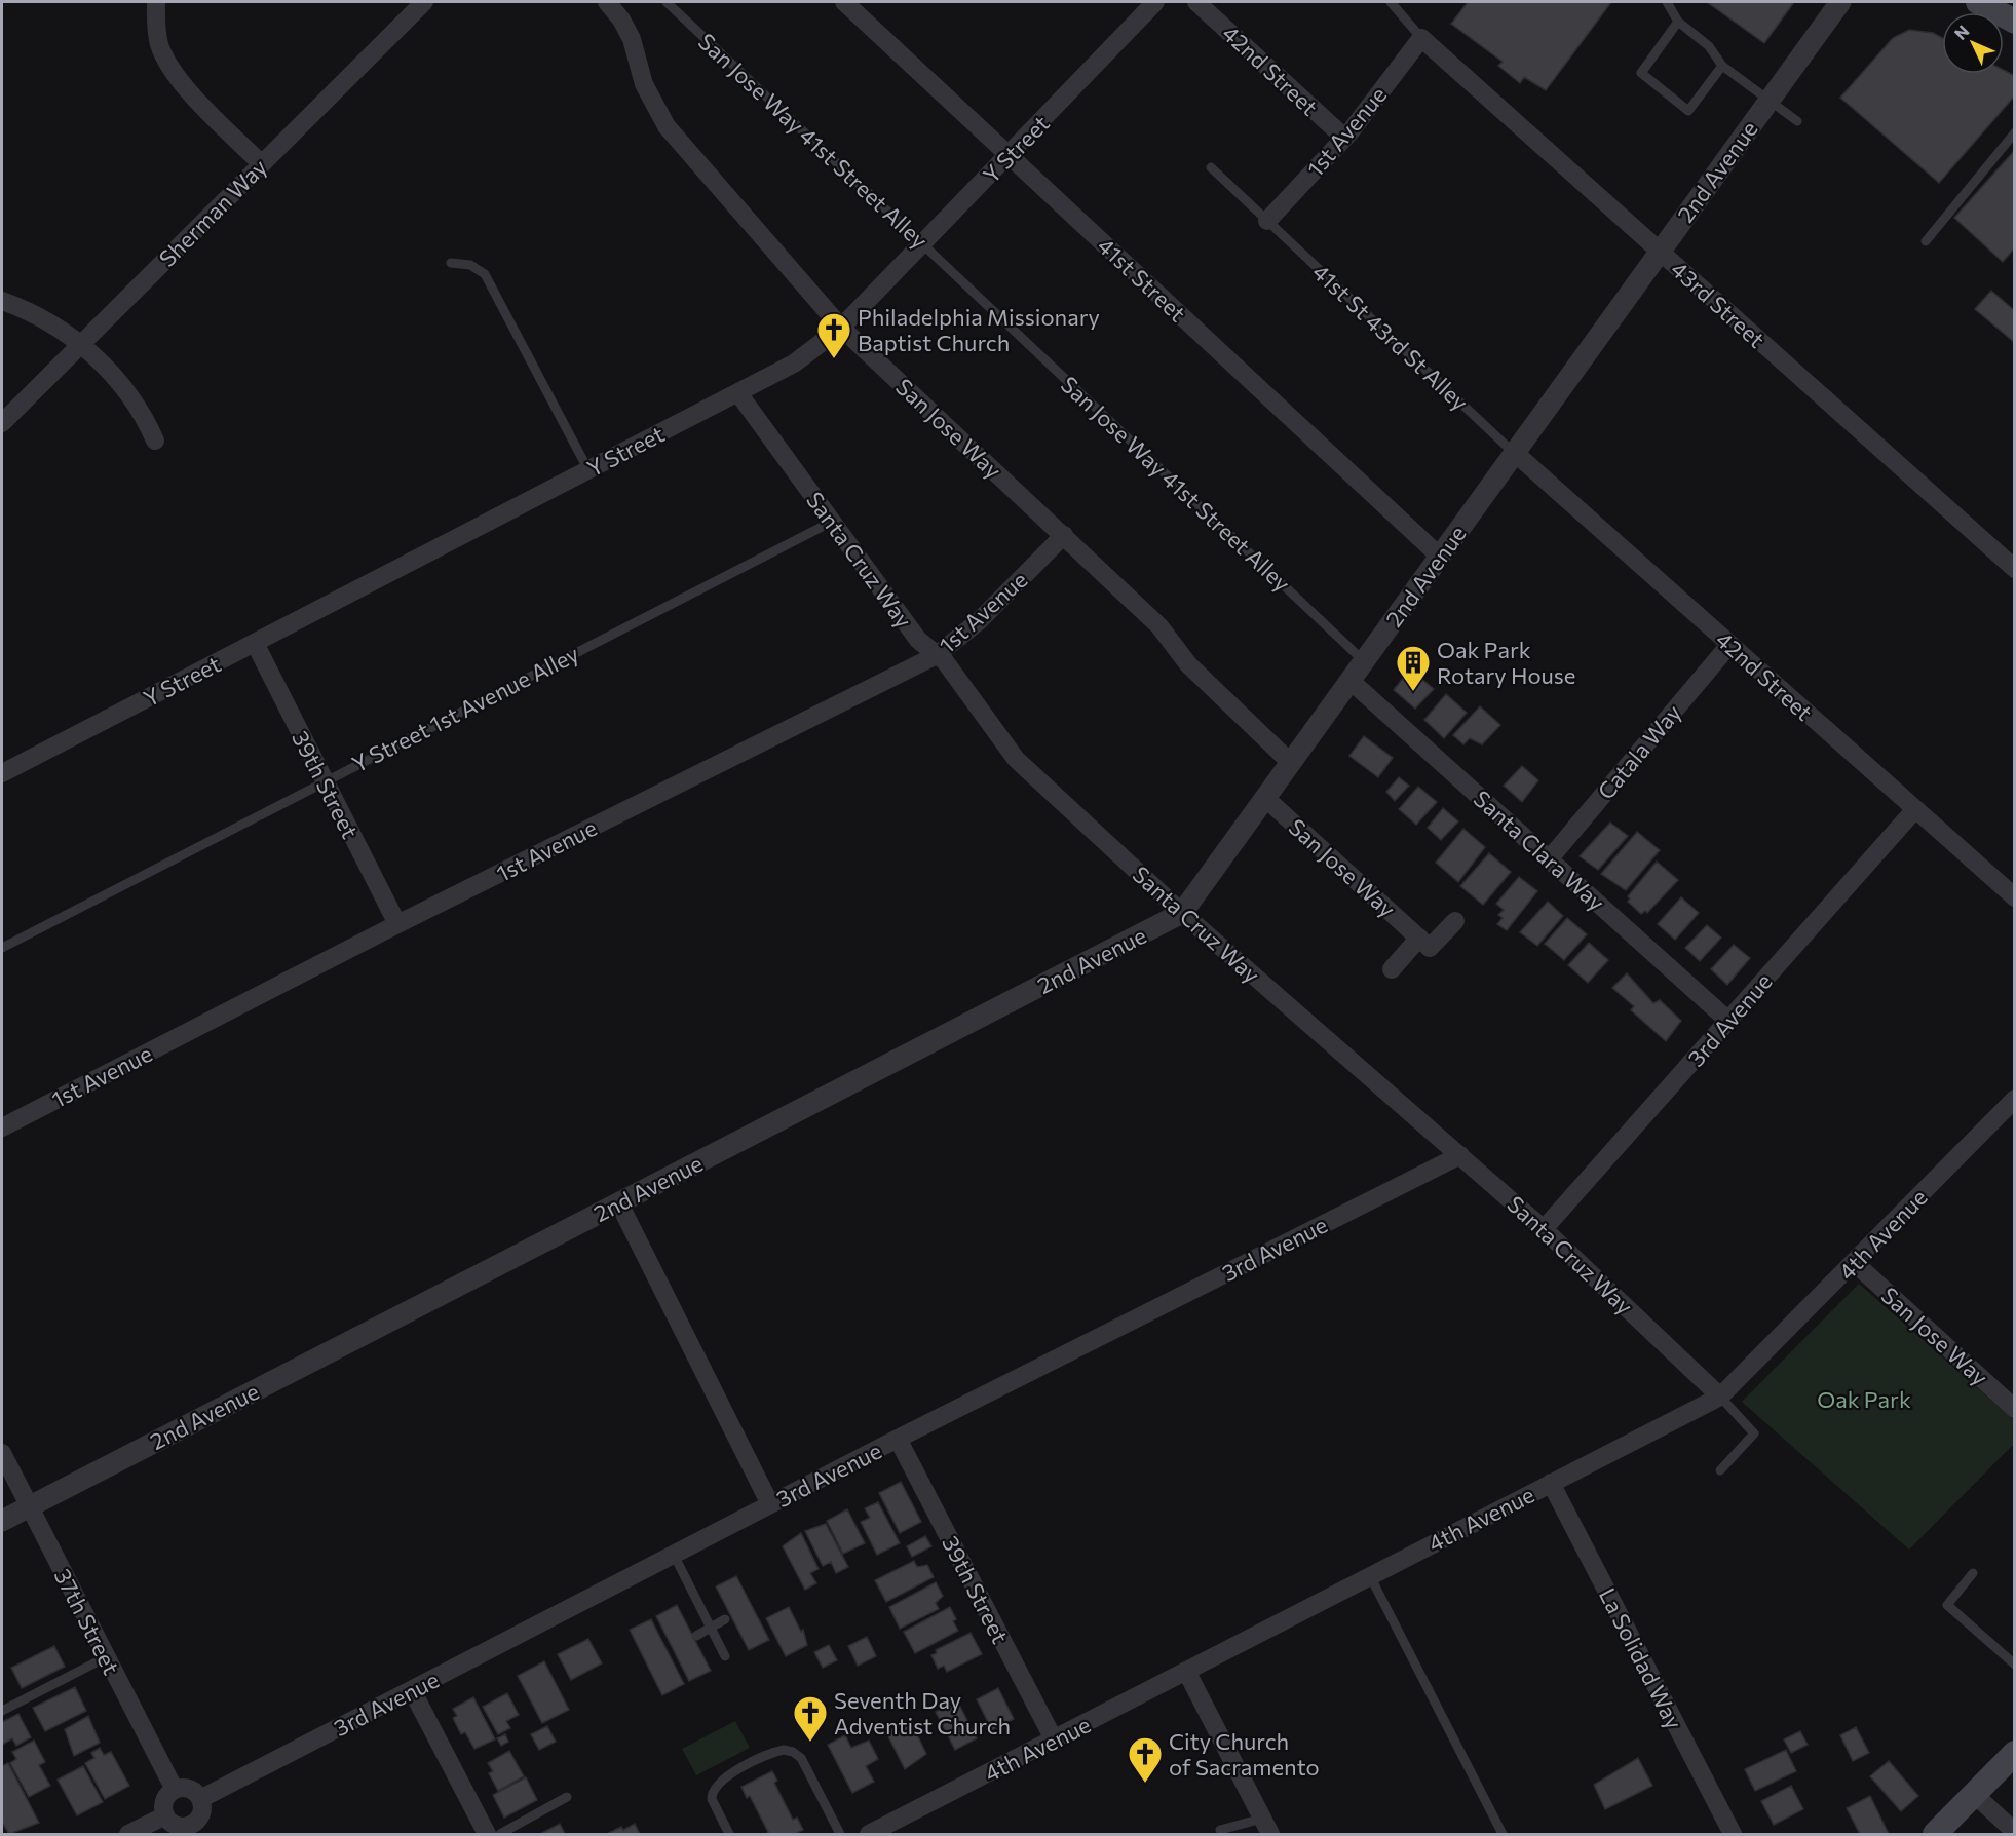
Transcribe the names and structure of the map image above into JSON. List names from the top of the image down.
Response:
{
  "streets": {
    "street": [
      "42nd Street",
      "1st Avenue",
      "Y Street",
      "2nd Avenue",
      "Sherman Way",
      "41st Street",
      "43rd Street",
      "San Jose Way",
      "Santa Cruz Way",
      "Catala Way",
      "39th Street",
      "Santa Clara Way",
      "3rd Avenue",
      "4th Avenue",
      "37th Street",
      "La Solidad Way"
    ],
    "lane": ["San Jose Way 41st Street Alley", "41st St 43rd St Alley", "Y Street 1st Avenue Alley"]
  },
  "crossings": [
    ["42nd Street", "1st Avenue"],
    ["42nd Street", "2nd Avenue"],
    ["42nd Street", "41st St 43rd St Alley"],
    ["42nd Street", "Catala Way"],
    ["42nd Street", "3rd Avenue"],
    ["1st Avenue", "43rd Street"],
    ["1st Avenue", "41st St 43rd St Alley"],
    ["1st Avenue", "San Jose Way"],
    ["1st Avenue", "Santa Cruz Way"],
    ["1st Avenue", "39th Street"],
    ["San Jose Way 41st Street Alley", "Y Street"],
    ["San Jose Way 41st Street Alley", "2nd Avenue"],
    ["Y Street", "41st Street"],
    ["Y Street", "San Jose Way"],
    ["Y Street", "Santa Cruz Way"],
    ["Y Street", "39th Street"],
    ["2nd Avenue", "41st Street"],
    ["2nd Avenue", "43rd Street"],
    ["2nd Avenue", "41st St 43rd St Alley"],
    ["2nd Avenue", "San Jose Way"],
    ["2nd Avenue", "Santa Cruz Way"],
    ["2nd Avenue", "Santa Clara Way"],
    ["2nd Avenue", "37th Street"],
    ["San Jose Way", "4th Avenue"],
    ["Santa Cruz Way", "Y Street 1st Avenue Alley"],
    ["Santa Cruz Way", "3rd Avenue"],
    ["Santa Cruz Way", "4th Avenue"],
    ["Y Street 1st Avenue Alley", "39th Street"],
    ["Catala Way", "Santa Clara Way"],
    ["39th Street", "3rd Avenue"],
    ["39th Street", "4th Avenue"],
    ["Santa Clara Way", "3rd Avenue"],
    ["3rd Avenue", "37th Street"],
    ["4th Avenue", "La Solidad Way"]
  ],
  "parks": ["Oak Park"],
  "places": {
    "church": ["Philadelphia Missionary Baptist Church", "Seventh Day Adventist Church", "City Church of Sacramento"],
    "building": ["Oak Park Rotary House"]
  },
  "north": "top left"
}
